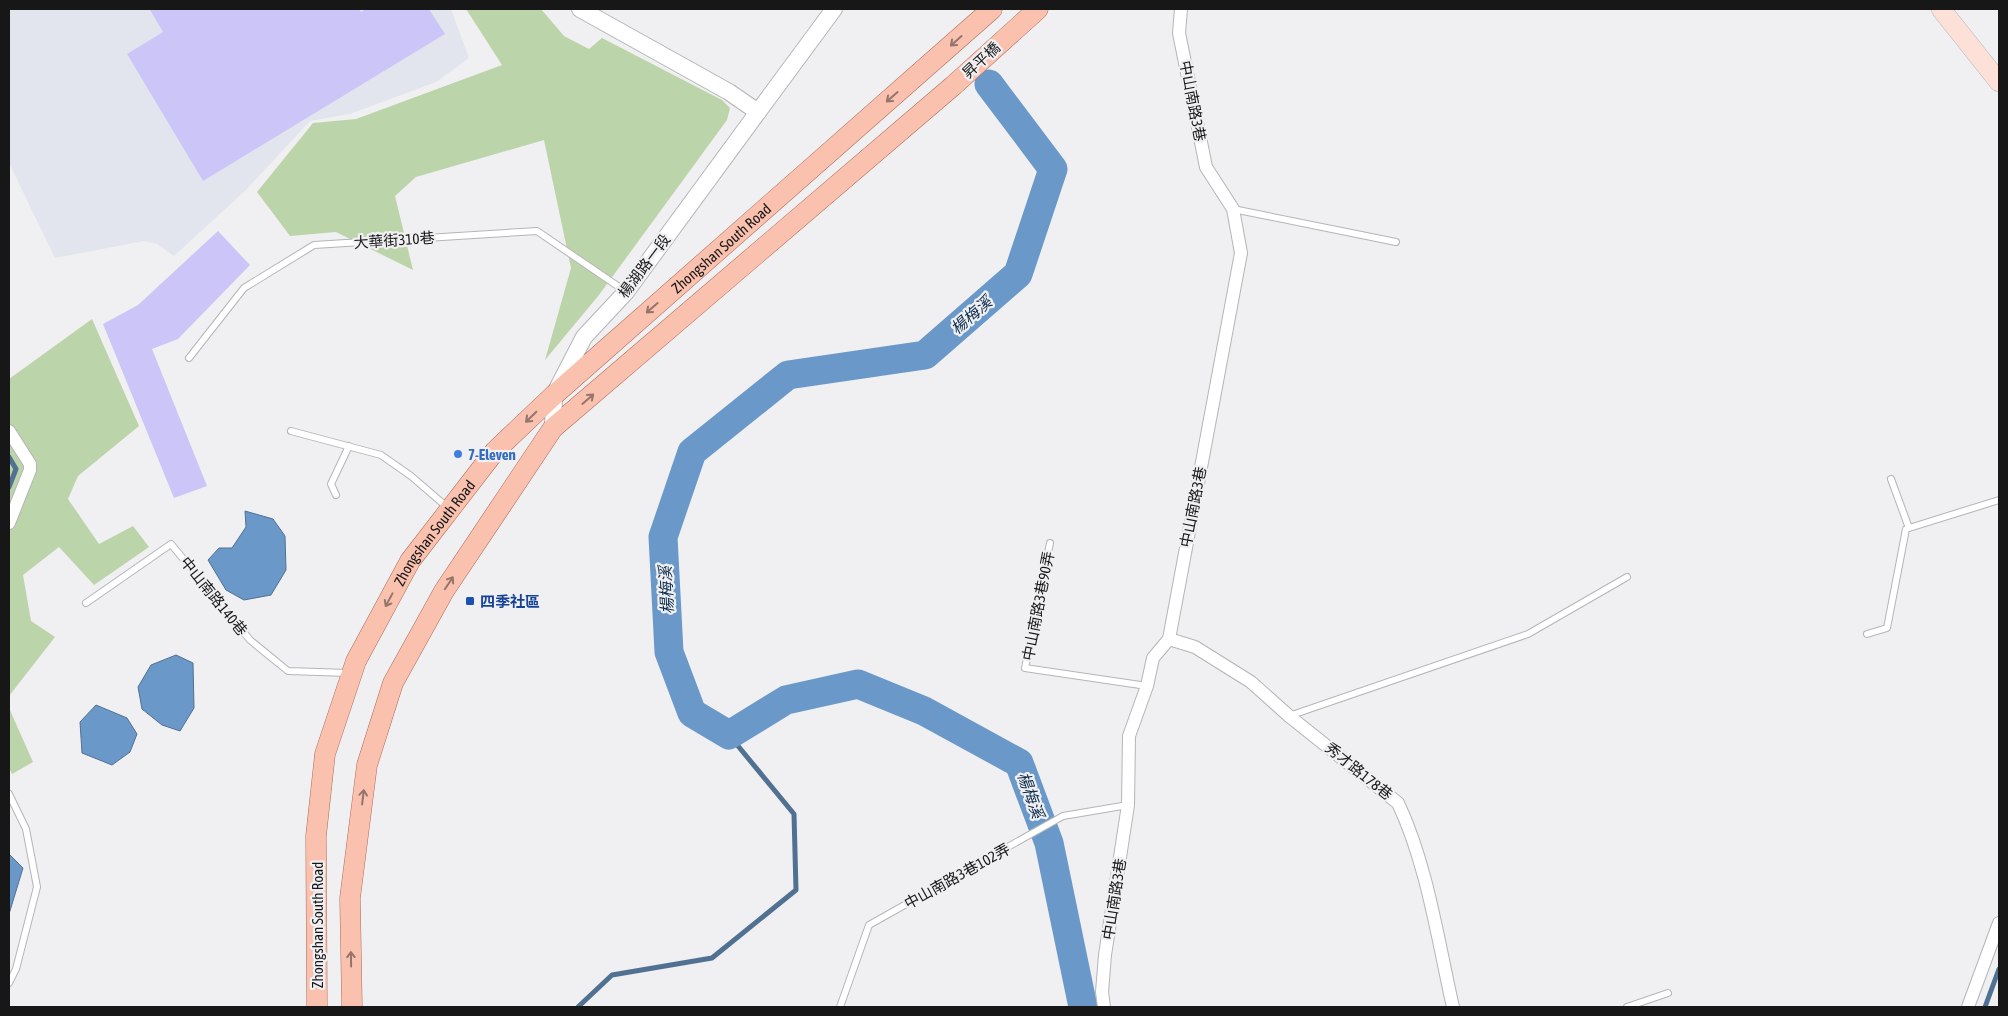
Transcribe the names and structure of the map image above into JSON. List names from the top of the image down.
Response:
{
  "streets": {
    "main road": ["昇平橋", "Zhongshan South Road"],
    "street": ["中山南路3巷", "楊湖路一段", "秀才路178巷"],
    "lane": [
      "大華街310巷",
      "中山南路140巷",
      "中山南路3巷90弄",
      "中山南路3巷102弄"
    ]
  },
  "crossings": [
    ["昇平橋", "Zhongshan South Road"],
    ["中山南路3巷", "中山南路3巷90弄"],
    ["中山南路3巷", "秀才路178巷"],
    ["中山南路3巷", "中山南路3巷102弄"],
    ["大華街310巷", "楊湖路一段"],
    ["Zhongshan South Road", "楊湖路一段"],
    ["Zhongshan South Road", "中山南路140巷"]
  ],
  "water": ["楊梅溪"],
  "places": {
    "other": ["7-Eleven"],
    "transit": ["四季社區"]
  }
}
